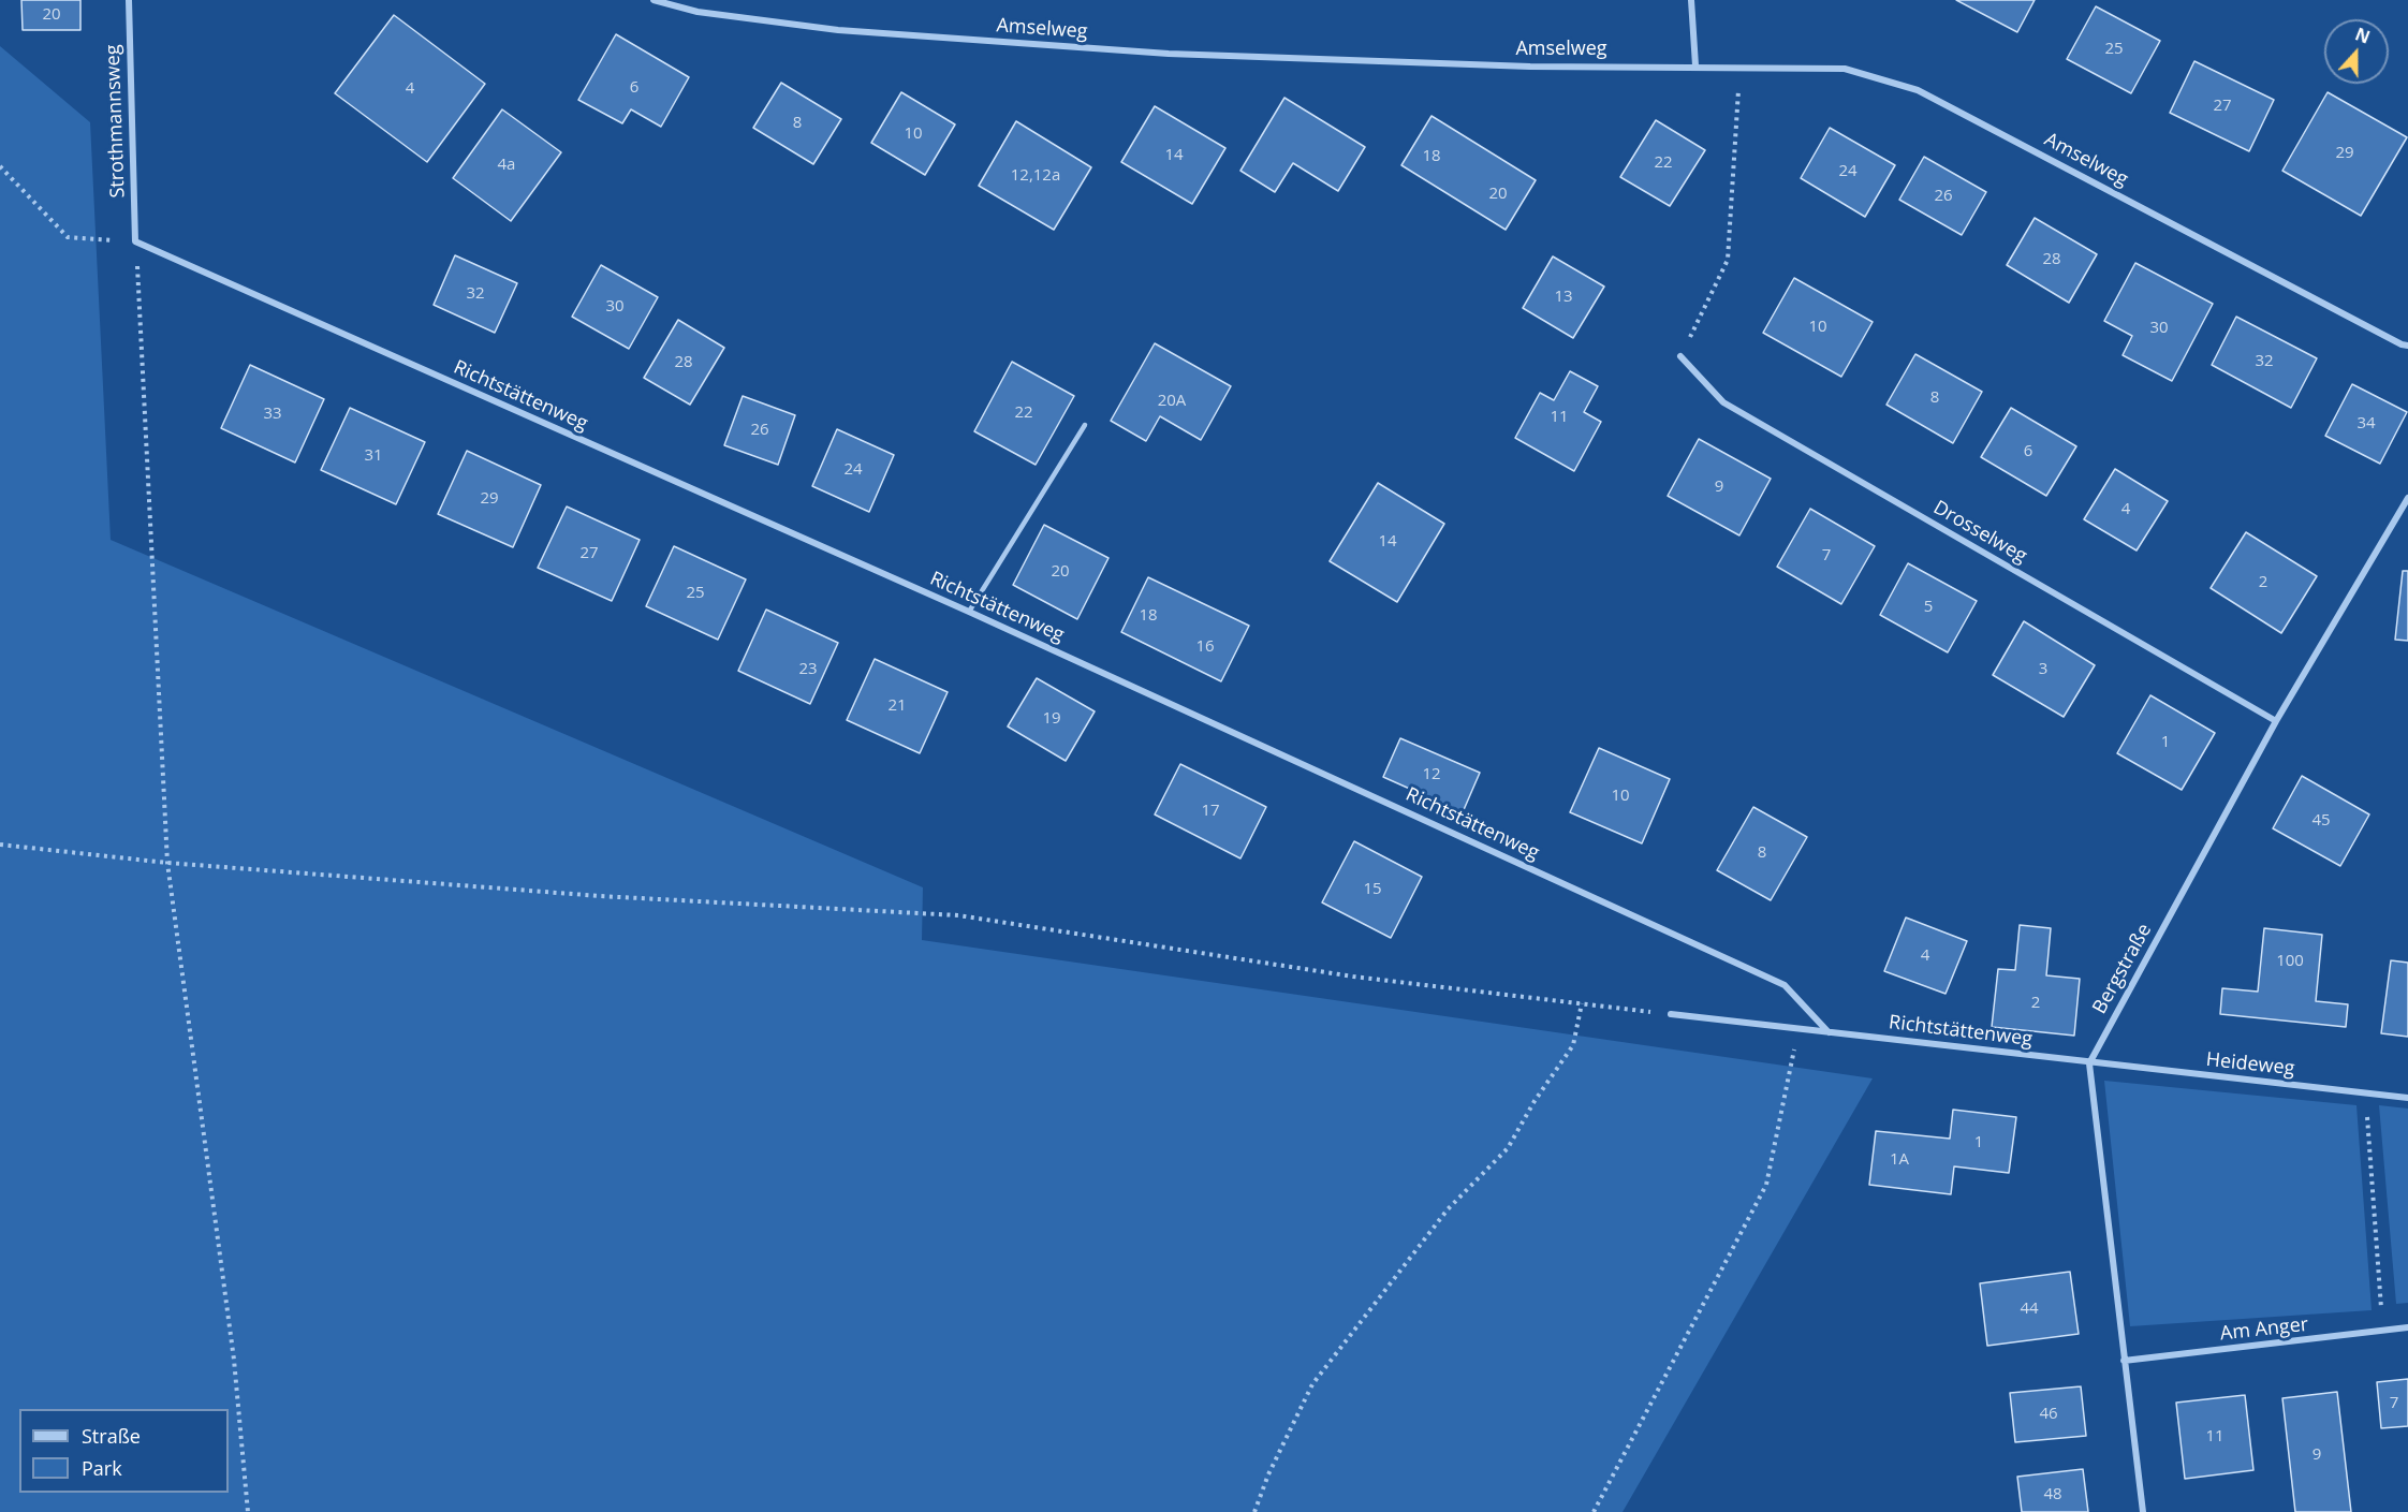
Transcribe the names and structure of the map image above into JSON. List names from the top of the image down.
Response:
{
  "streets": {
    "street": [
      "Amselweg",
      "Strothmannsweg",
      "Richtstättenweg",
      "Drosselweg",
      "Bergstraße",
      "Heideweg",
      "Am Anger"
    ]
  },
  "crossings": [
    ["Strothmannsweg", "Richtstättenweg"],
    ["Richtstättenweg", "Bergstraße"],
    ["Richtstättenweg", "Heideweg"],
    ["Drosselweg", "Bergstraße"],
    ["Bergstraße", "Heideweg"]
  ],
  "house_numbers": [
    "20",
    "25",
    "6",
    "4",
    "27",
    "8",
    "10",
    "29",
    "14",
    "18",
    "22",
    "4a",
    "24",
    "12,12a",
    "20",
    "26",
    "28",
    "32",
    "13",
    "30",
    "10",
    "30",
    "32",
    "28",
    "8",
    "20A",
    "22",
    "33",
    "11",
    "34",
    "26",
    "6",
    "31",
    "24",
    "9",
    "29",
    "4",
    "14",
    "27",
    "7",
    "20",
    "2",
    "25",
    "5",
    "18",
    "16",
    "23",
    "3",
    "21",
    "19",
    "1",
    "12",
    "10",
    "17",
    "45",
    "8",
    "15",
    "4",
    "100",
    "2",
    "1",
    "1A",
    "44",
    "7",
    "46",
    "11",
    "9",
    "48"
  ],
  "legend": ["Straße", "Park"],
  "north": "top"
}
